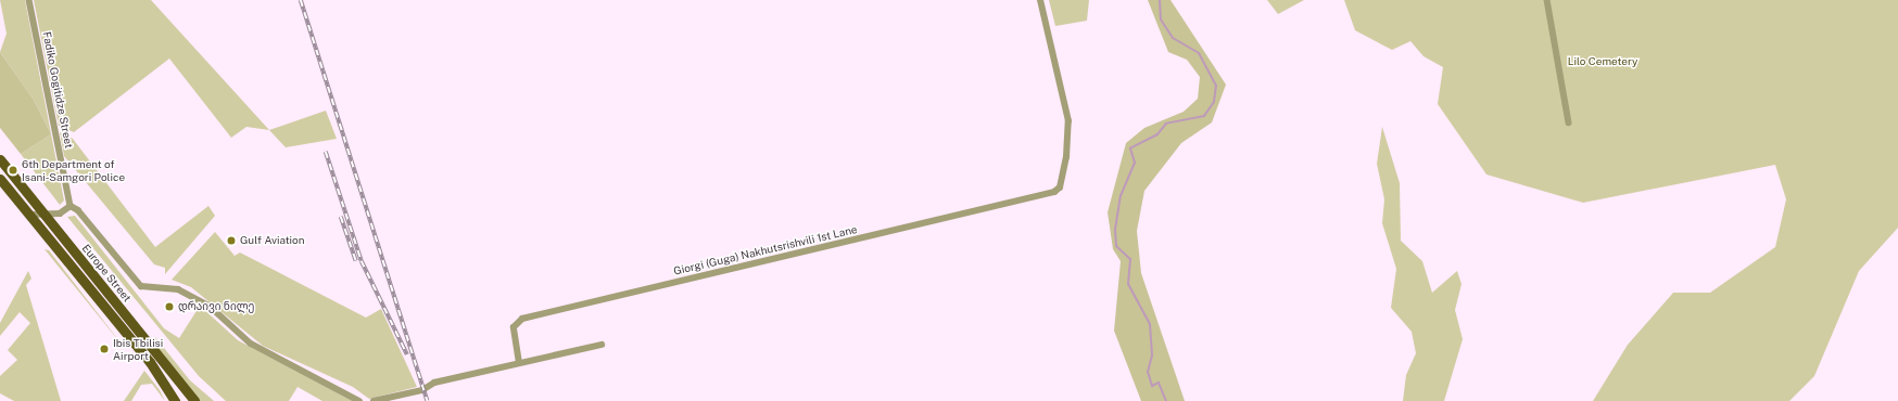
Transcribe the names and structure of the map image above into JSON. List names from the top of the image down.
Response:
{
  "streets": {
    "main road": ["Europe Street"],
    "street": ["Fadiko Gogitidze Street", "Giorgi (Guga) Nakhutsrishvili 1st Lane"]
  },
  "parks": ["Lilo Cemetery"],
  "places": [
    "6th Department of Isani-Samgori Police",
    "Gulf Aviation",
    "დრაივი ნილე",
    "Ibis Tbilisi Airport"
  ]
}
